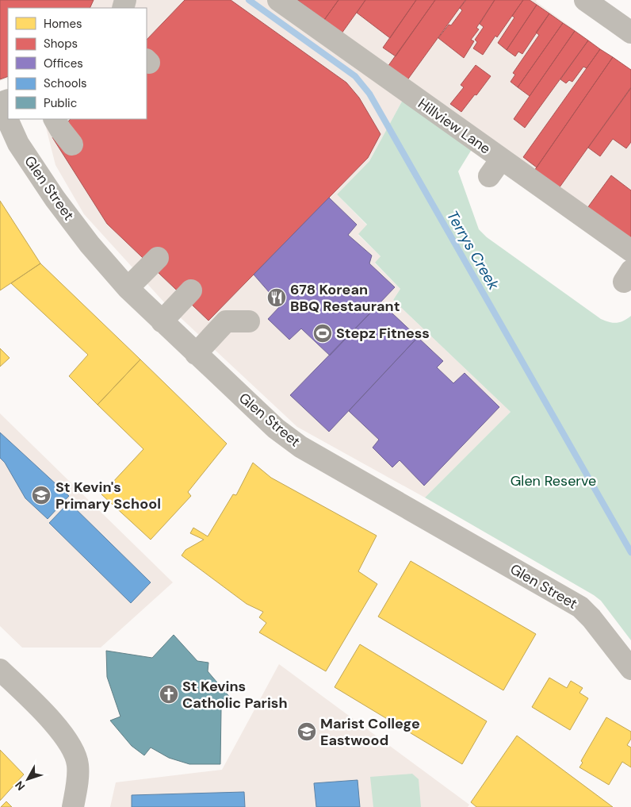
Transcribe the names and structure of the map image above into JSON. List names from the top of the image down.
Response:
{
  "streets": {
    "street": ["Hillview Lane", "Glen Street"]
  },
  "water": ["Terrys Creek"],
  "parks": ["Glen Reserve"],
  "places": {
    "restaurant": ["678 Korean BBQ Restaurant"],
    "sports": ["Stepz Fitness"],
    "school or university": ["St Kevin's Primary School", "Marist College Eastwood"],
    "church": ["St Kevins Catholic Parish"]
  },
  "legend": [
    "Homes",
    "Shops",
    "Offices",
    "Schools",
    "Public"
  ],
  "north": "bottom left"
}
